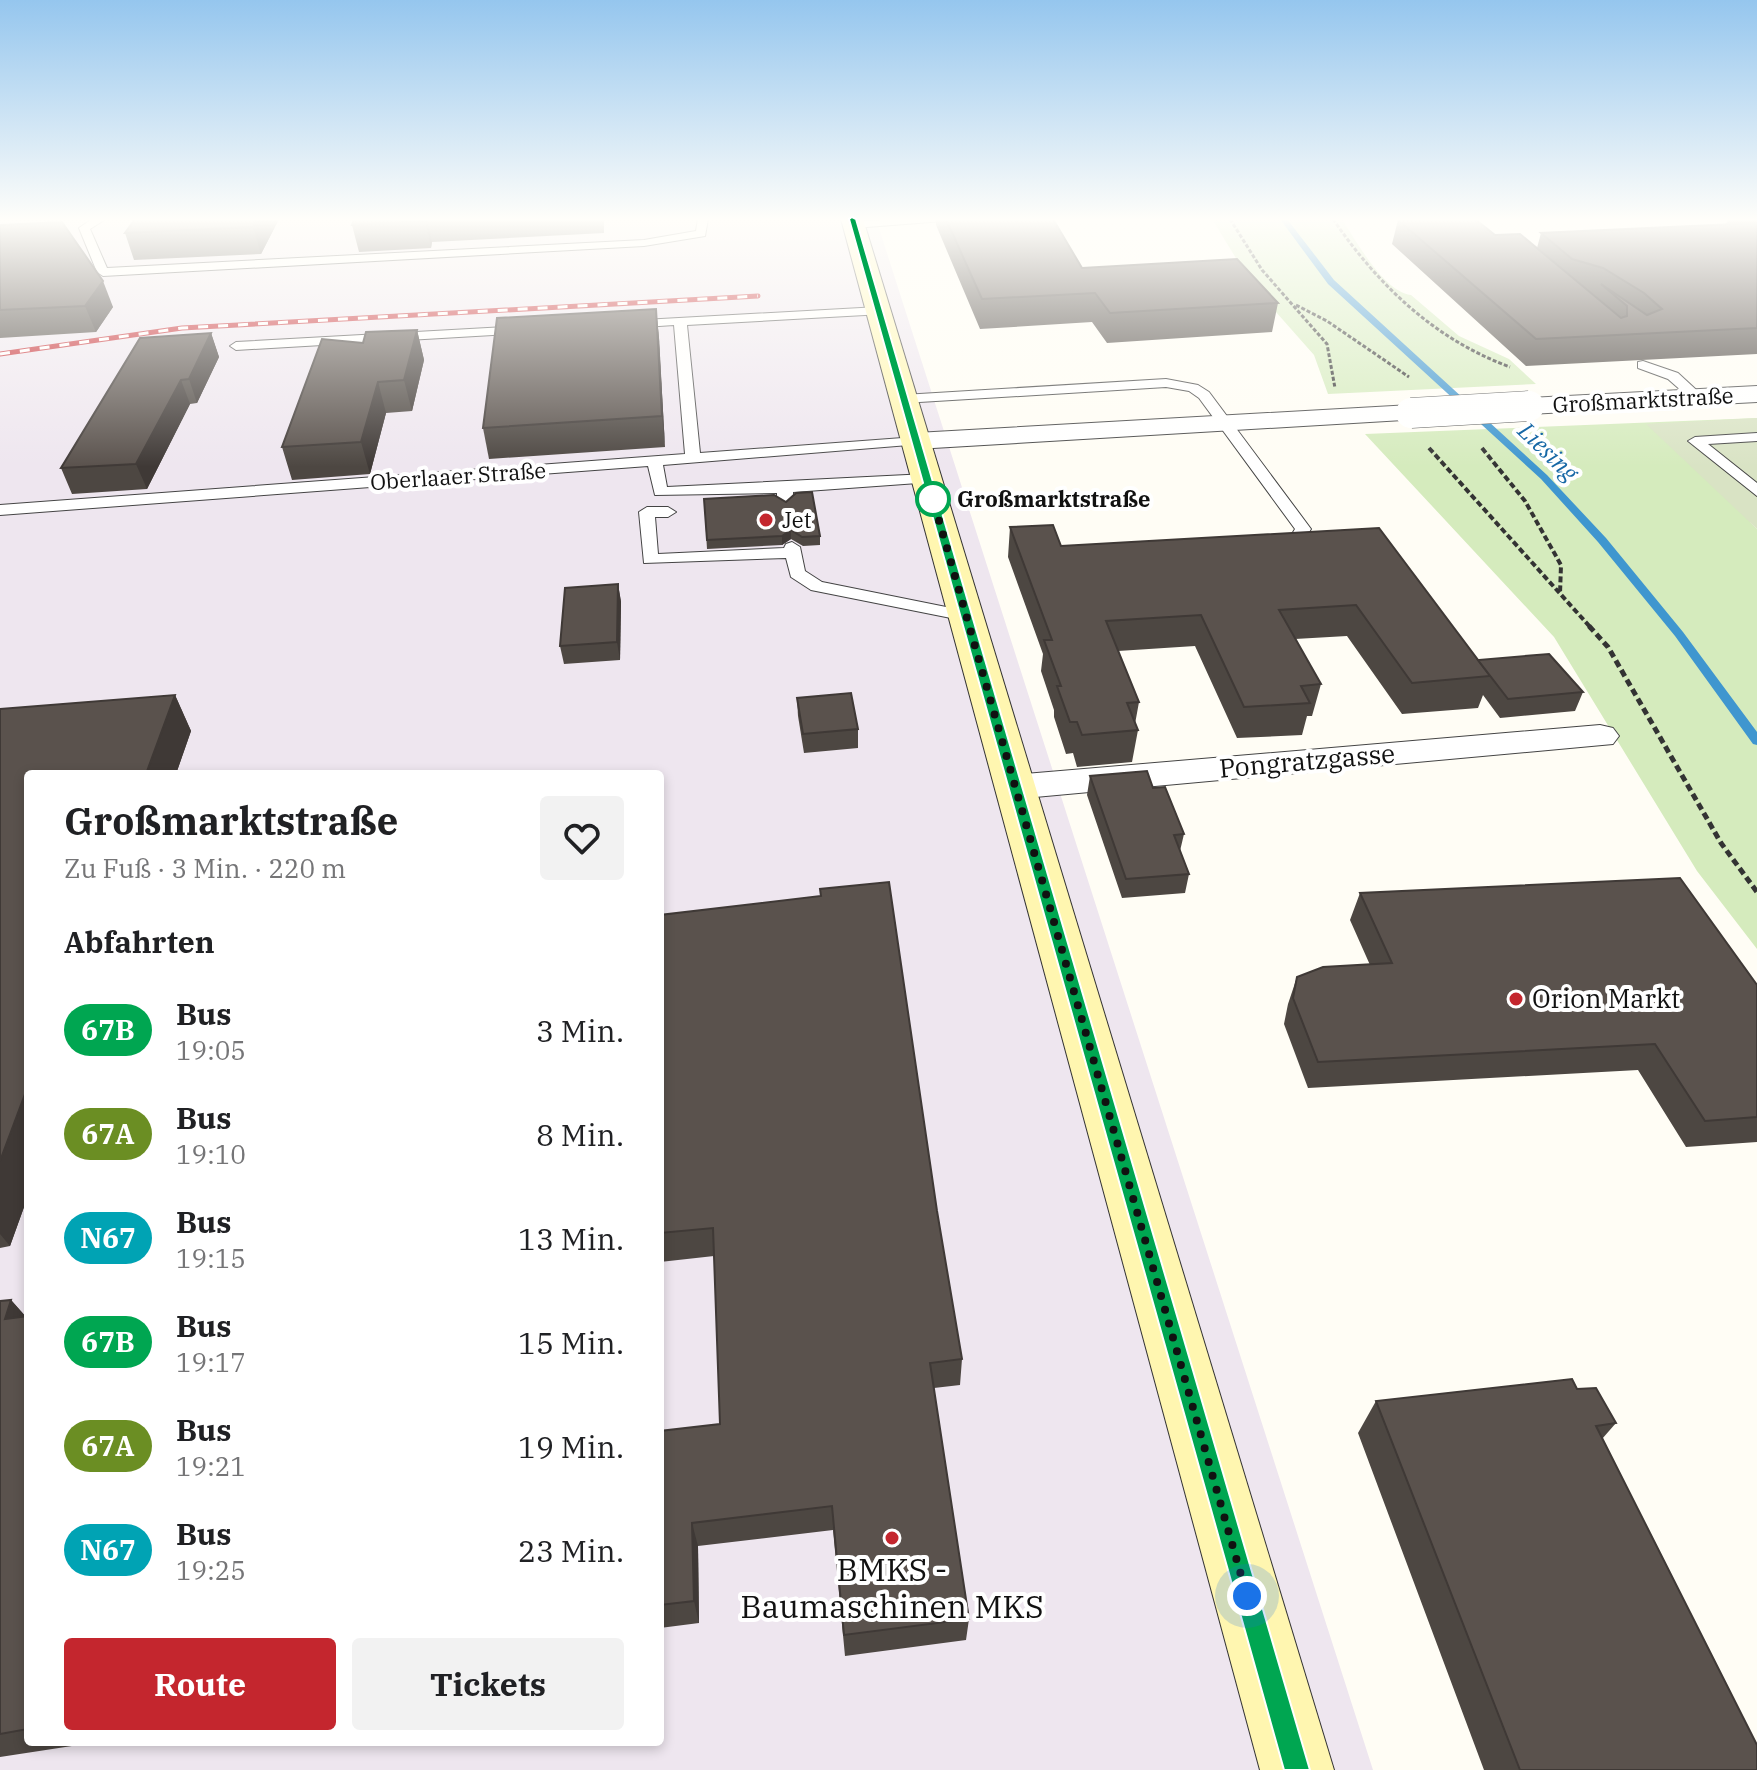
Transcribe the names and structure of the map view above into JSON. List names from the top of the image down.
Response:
{
  "streets": {
    "street": ["Großmarktstraße", "Pongratzgasse"],
    "lane": ["Oberlaaer Straße"]
  },
  "water": ["Liesing"],
  "places": [
    "Großmarktstraße",
    "Jet",
    "Orion Markt",
    "BMKS - Baumaschinen MKS"
  ],
  "lines": ["bus line 67B"],
  "page": {
    "heading": [
      ["Großmarktstraße", "Zu Fuß · 3 Min. · 220 m"],
      "Abfahrten"
    ],
    "list": [
      {
        "mark": "67B",
        "name": "Bus",
        "note": "19:05",
        "value": "3 Min."
      },
      {
        "mark": "67A",
        "name": "Bus",
        "note": "19:10",
        "value": "8 Min."
      },
      {
        "mark": "N67",
        "name": "Bus",
        "note": "19:15",
        "value": "13 Min."
      },
      {
        "mark": "67B",
        "name": "Bus",
        "note": "19:17",
        "value": "15 Min."
      },
      {
        "mark": "67A",
        "name": "Bus",
        "note": "19:21",
        "value": "19 Min."
      },
      {
        "mark": "N67",
        "name": "Bus",
        "note": "19:25",
        "value": "23 Min."
      }
    ],
    "buttons": ["Route", "Tickets"]
  }
}
